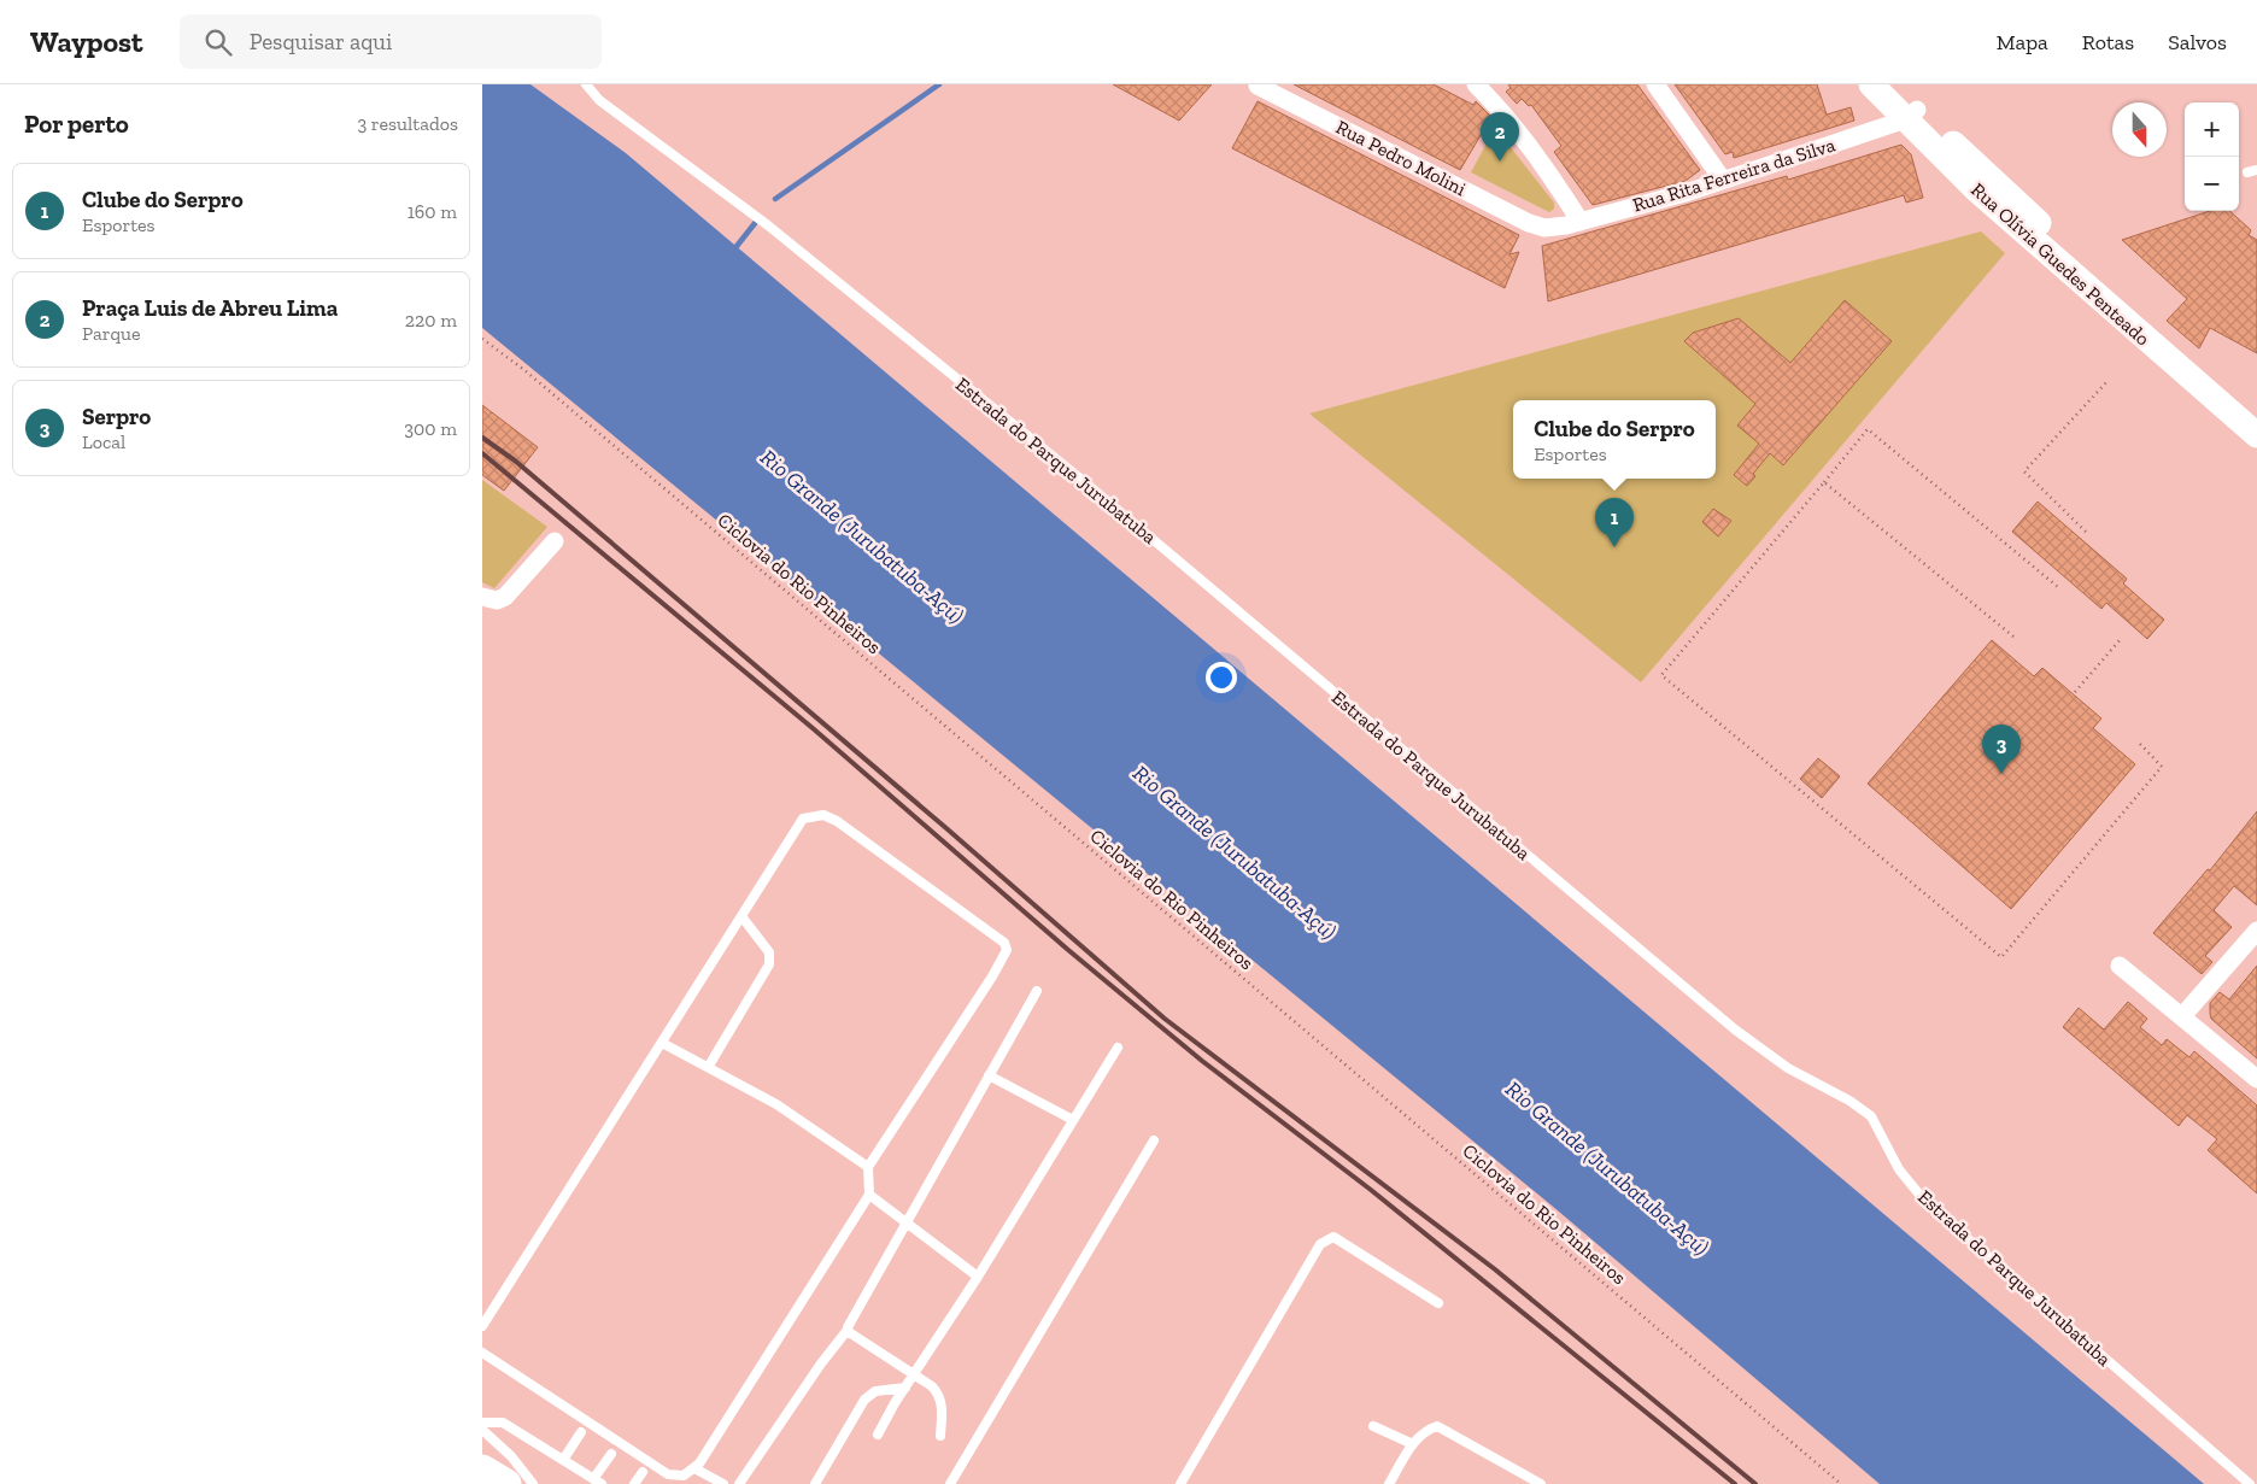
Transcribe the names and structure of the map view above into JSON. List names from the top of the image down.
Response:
{
  "streets": {
    "main road": ["Rua Olívia Guedes Penteado"],
    "street": ["Rua Pedro Molini", "Rua Rita Ferreira da Silva"],
    "lane": ["Estrada do Parque Jurubatuba"],
    "path": ["Ciclovia do Rio Pinheiros"]
  },
  "crossings": [
    ["Rua Pedro Molini", "Rua Rita Ferreira da Silva"],
    ["Rua Rita Ferreira da Silva", "Rua Olívia Guedes Penteado"]
  ],
  "water": ["Rio Grande (Jurubatuba-Açú)"],
  "north": "bottom",
  "page": {
    "header": "Waypost",
    "search": "Pesquisar aqui",
    "nav": ["Mapa", "Rotas", "Salvos"],
    "heading": ["Por perto", "3 resultados"],
    "map_buttons": ["+", "−"],
    "pins": ["2", "1", "3"],
    "list": [
      {
        "mark": "1",
        "name": "Clube do Serpro",
        "note": "Esportes",
        "value": "160 m"
      },
      {
        "mark": "2",
        "name": "Praça Luis de Abreu Lima",
        "note": "Parque",
        "value": "220 m"
      },
      {
        "mark": "3",
        "name": "Serpro",
        "note": "Local",
        "value": "300 m"
      }
    ],
    "popup": ["Clube do Serpro", "Esportes"]
  }
}
